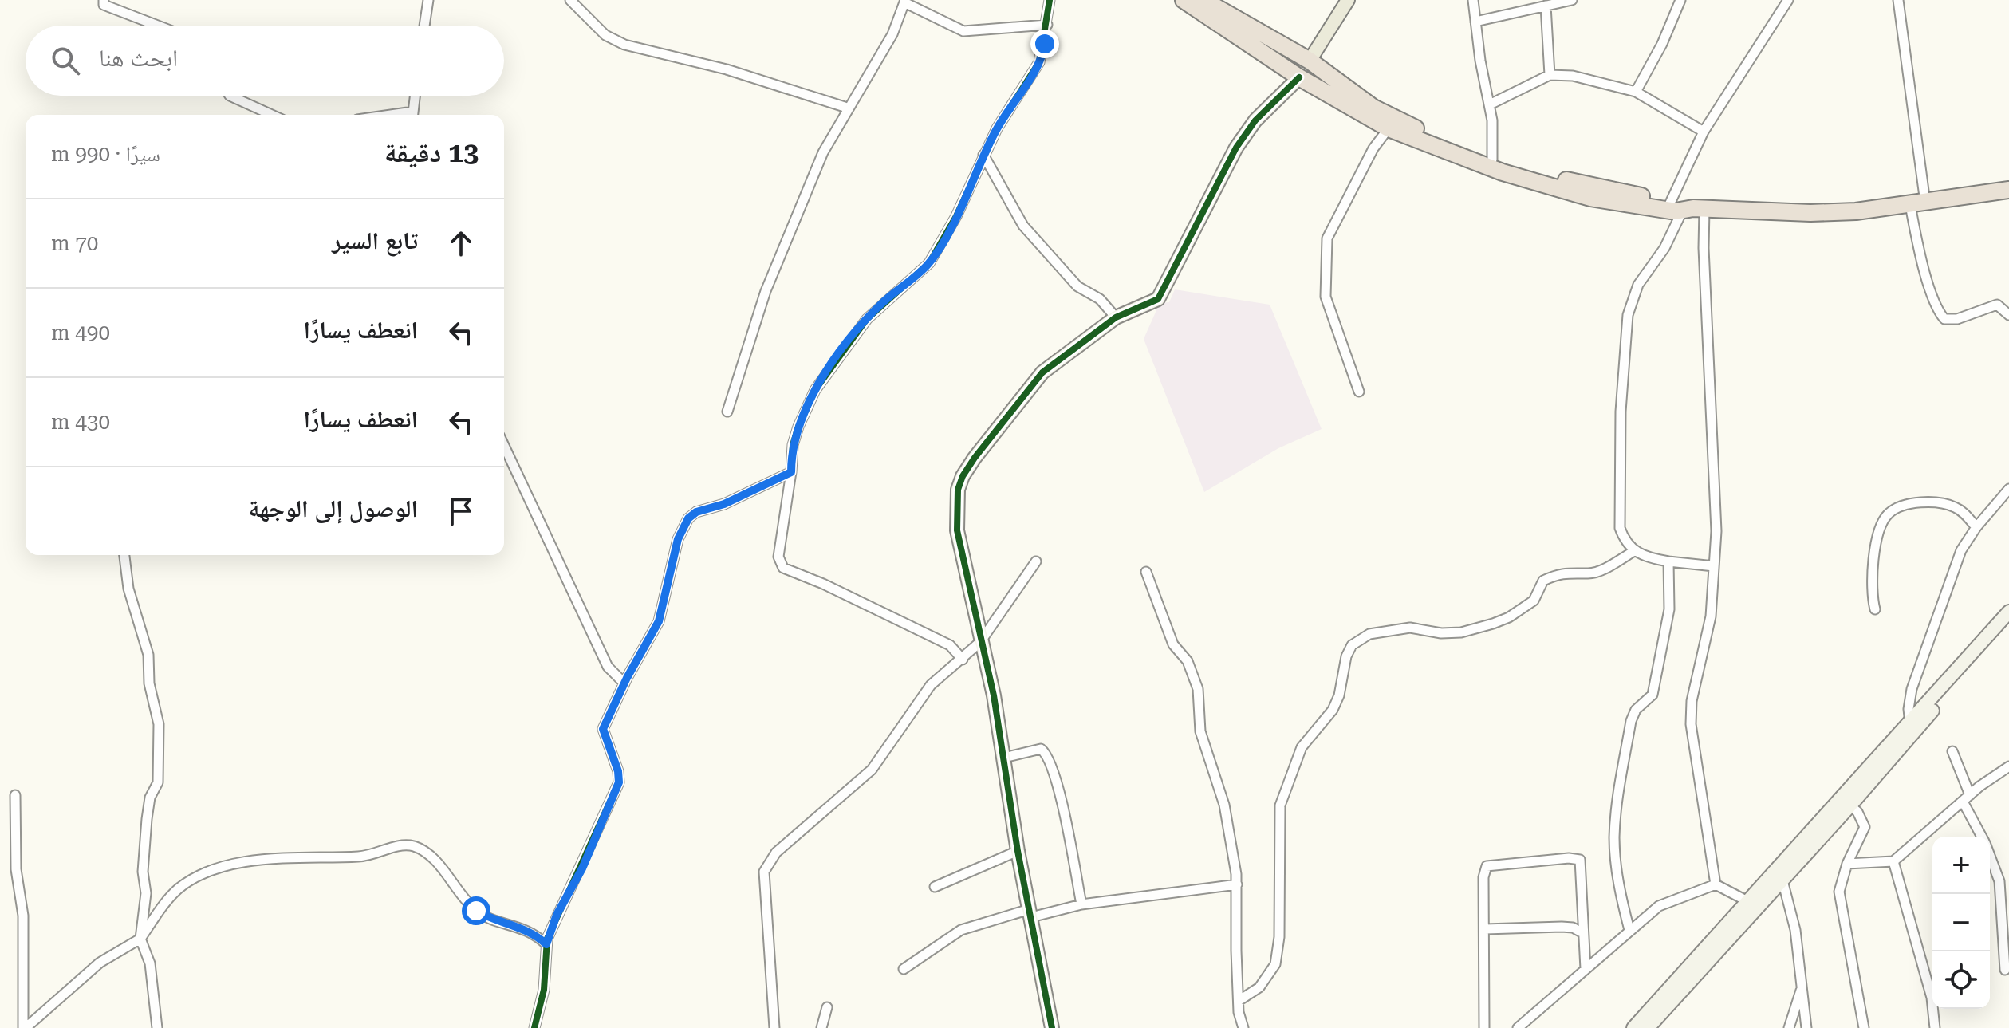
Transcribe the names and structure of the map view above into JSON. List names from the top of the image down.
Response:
{
  "page": {
    "search": "ابحث هنا",
    "heading": ["13 دقيقة", "سيرًا · 990 m"],
    "list": [
      ["تابع السير", "70 m"],
      ["انعطف يسارًا", "490 m"],
      ["انعطف يسارًا", "430 m"],
      "الوصول إلى الوجهة"
    ],
    "map_buttons": ["+", "−"]
  }
}
